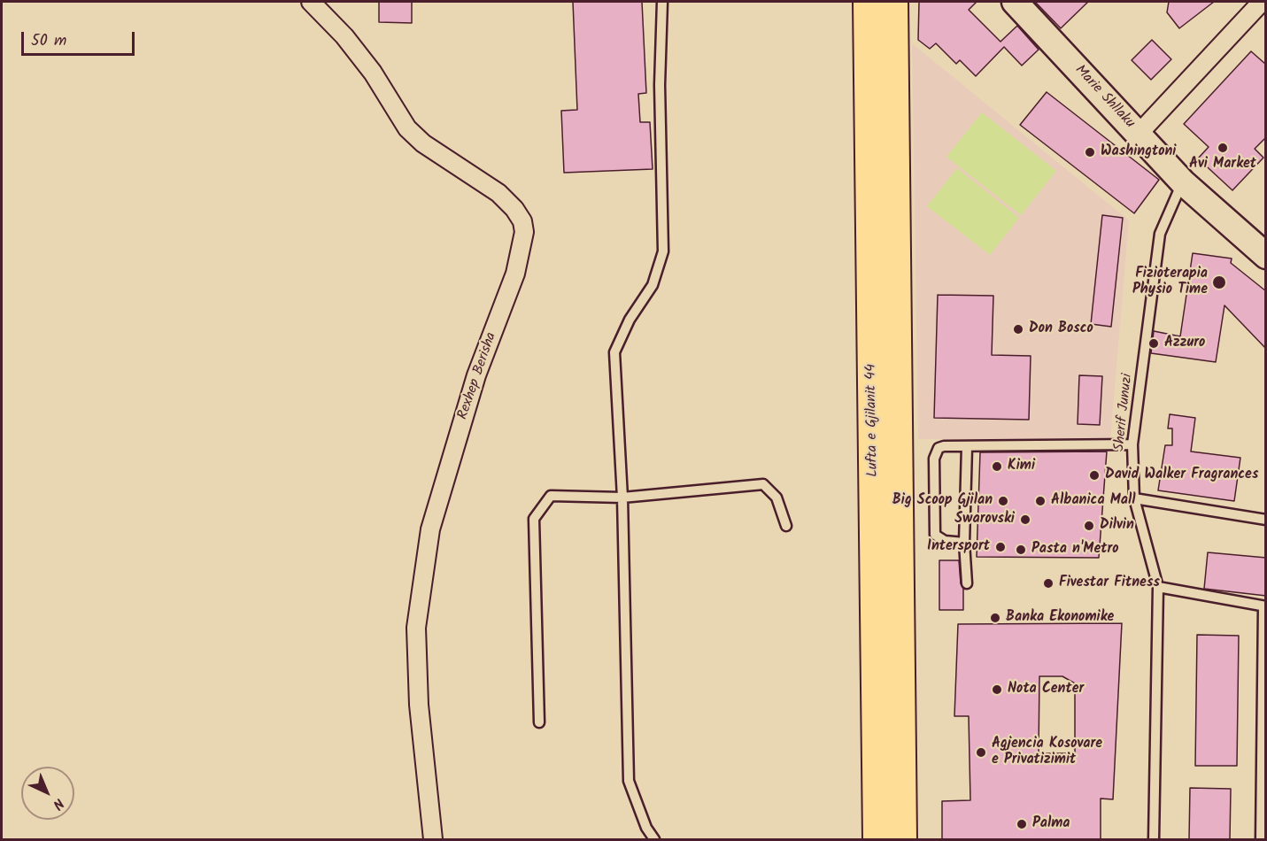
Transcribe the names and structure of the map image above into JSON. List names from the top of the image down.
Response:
{
  "streets": {
    "main road": ["Lufta e Gjilanit 44"],
    "street": ["Marie Shllaku", "Rexhep Berisha"],
    "lane": ["Sherif Junuzi"]
  },
  "crossings": [
    ["Marie Shllaku", "Sherif Junuzi"]
  ],
  "places": [
    "Avi Market",
    "Washingtoni",
    "Fizioterapia Physio Time",
    "Don Bosco",
    "Azzuro",
    "Kimi",
    "David Walker Fragrances",
    "Big Scoop Gjilan",
    "Albanica Mall",
    "Swarovski",
    "Dilvin",
    "Intersport",
    "Pasta n'Metro",
    "Fivestar Fitness",
    "Banka Ekonomike",
    "Nota Center",
    "Agjencia Kosovare e Privatizimit",
    "Palma"
  ],
  "scale_bar": "50 m",
  "north": "bottom right"
}
